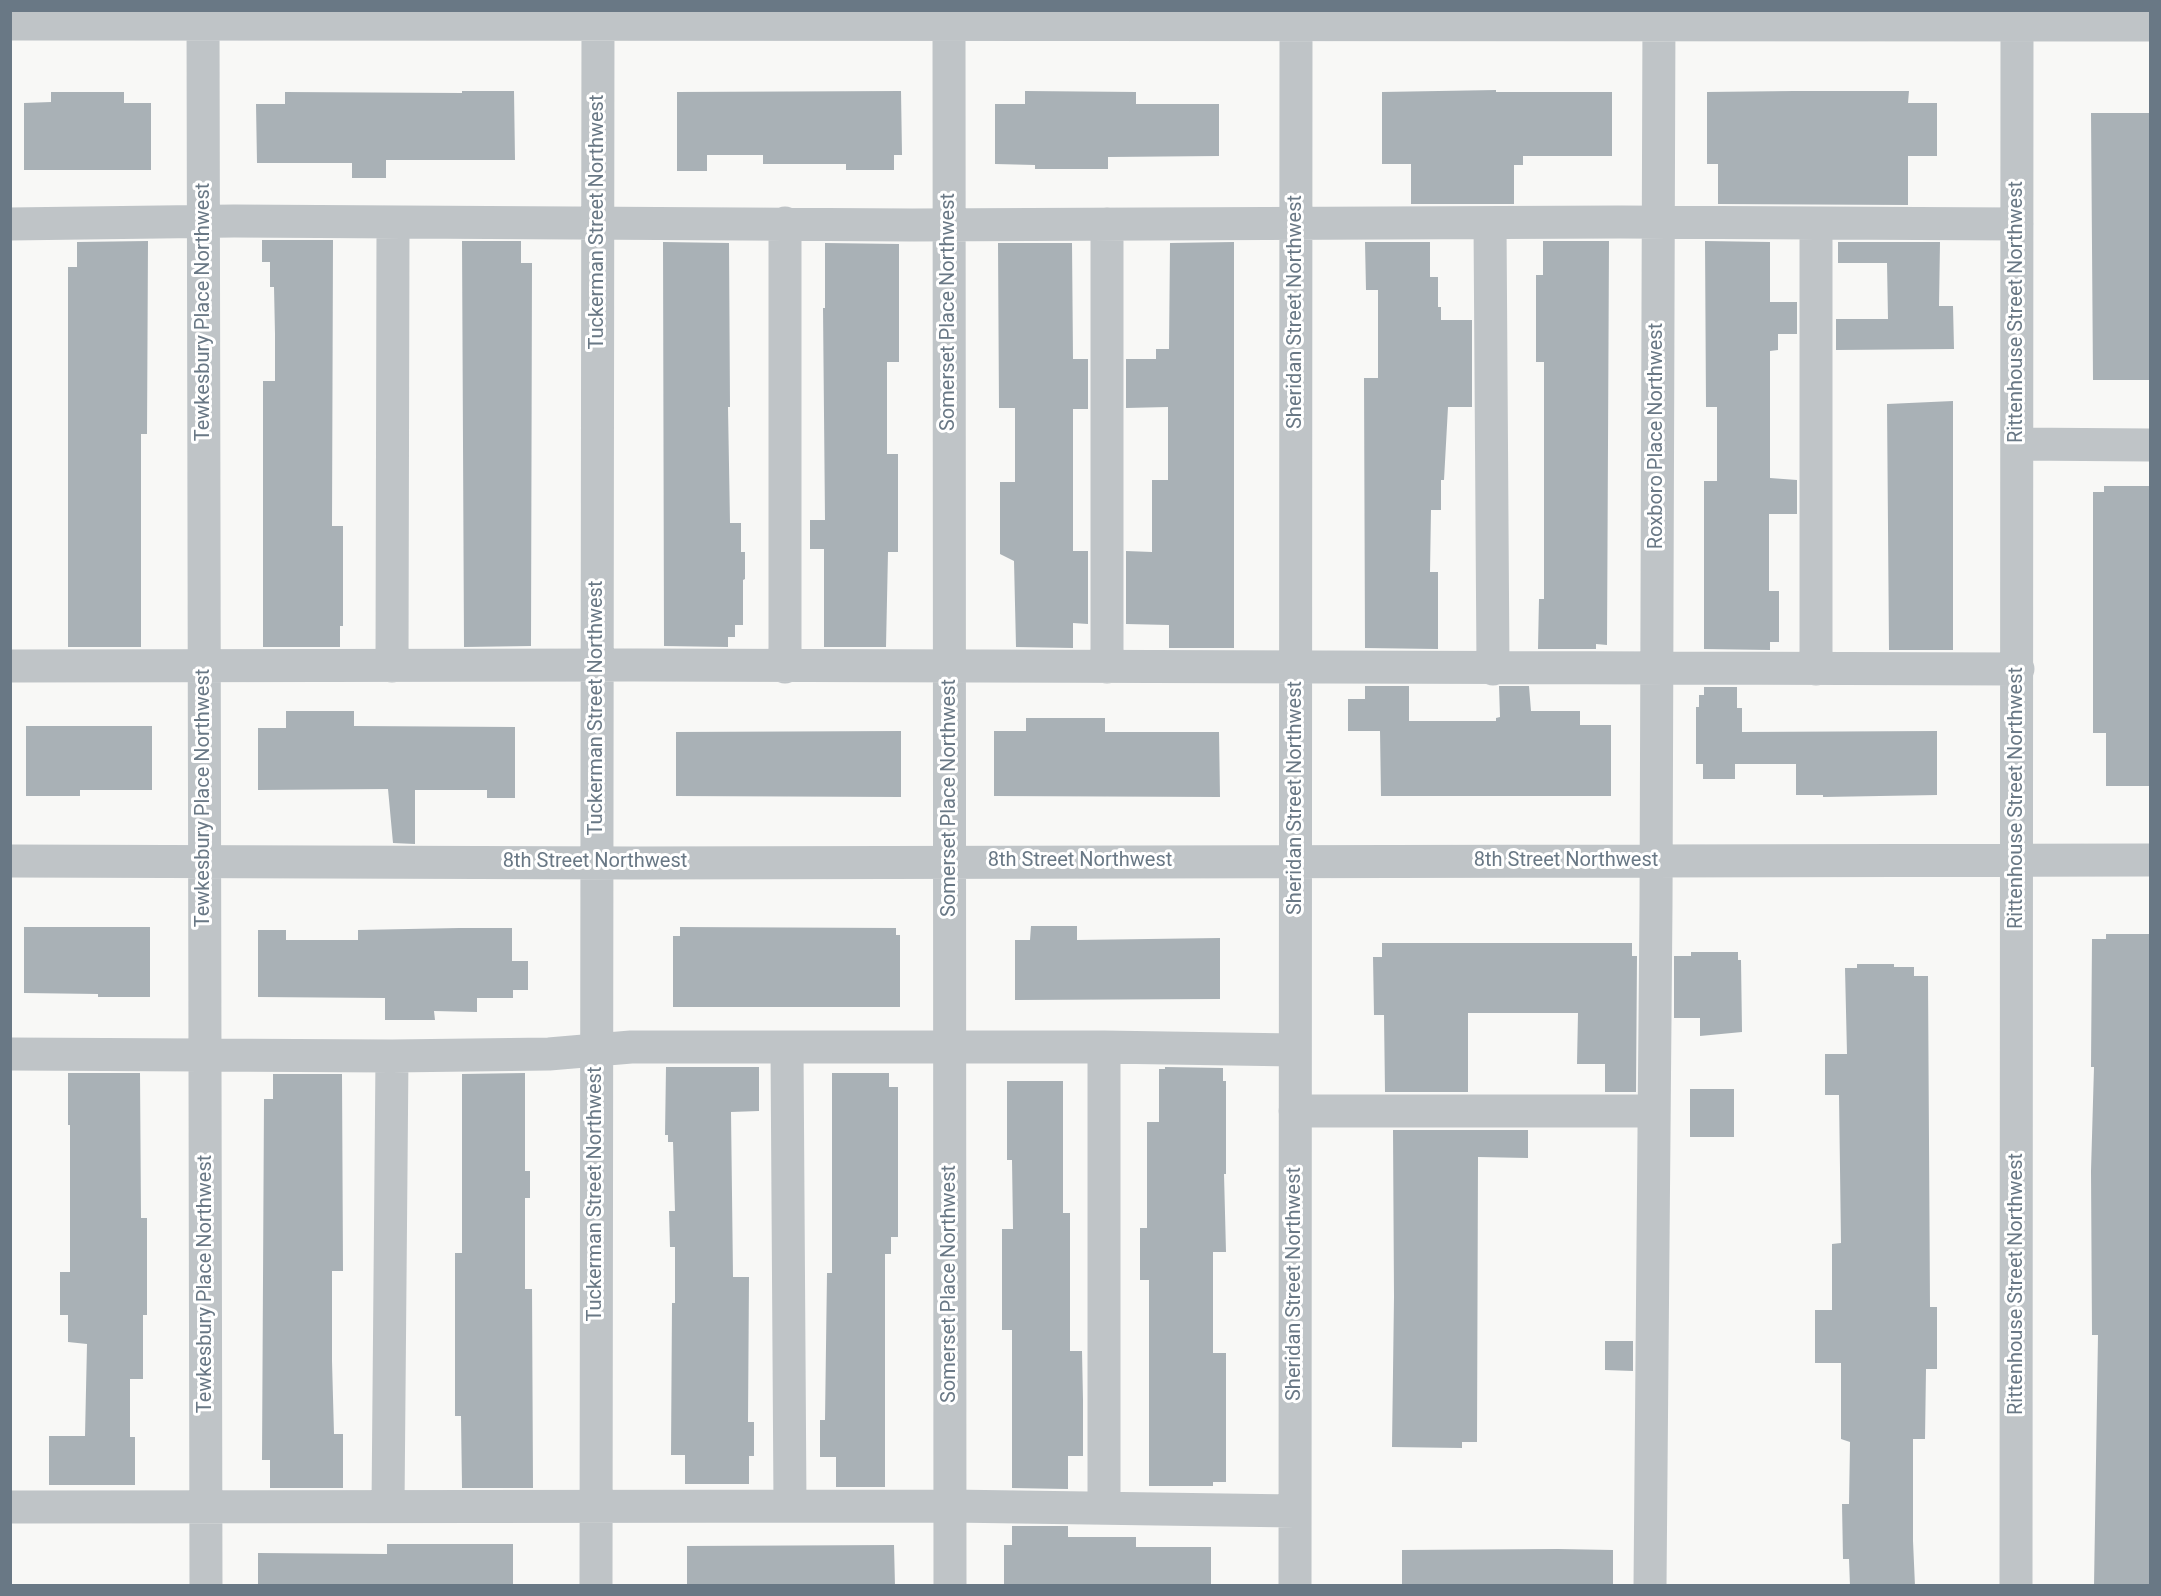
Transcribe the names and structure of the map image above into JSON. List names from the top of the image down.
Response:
{
  "streets": {
    "street": [
      "Tuckerman Street Northwest",
      "Tewkesbury Place Northwest",
      "Somerset Place Northwest",
      "Sheridan Street Northwest",
      "Rittenhouse Street Northwest",
      "Roxboro Place Northwest",
      "8th Street Northwest"
    ]
  },
  "crossings": [
    ["Tuckerman Street Northwest", "8th Street Northwest"],
    ["Tewkesbury Place Northwest", "8th Street Northwest"],
    ["Somerset Place Northwest", "8th Street Northwest"],
    ["Sheridan Street Northwest", "8th Street Northwest"],
    ["Rittenhouse Street Northwest", "8th Street Northwest"],
    ["Roxboro Place Northwest", "8th Street Northwest"]
  ]
}
